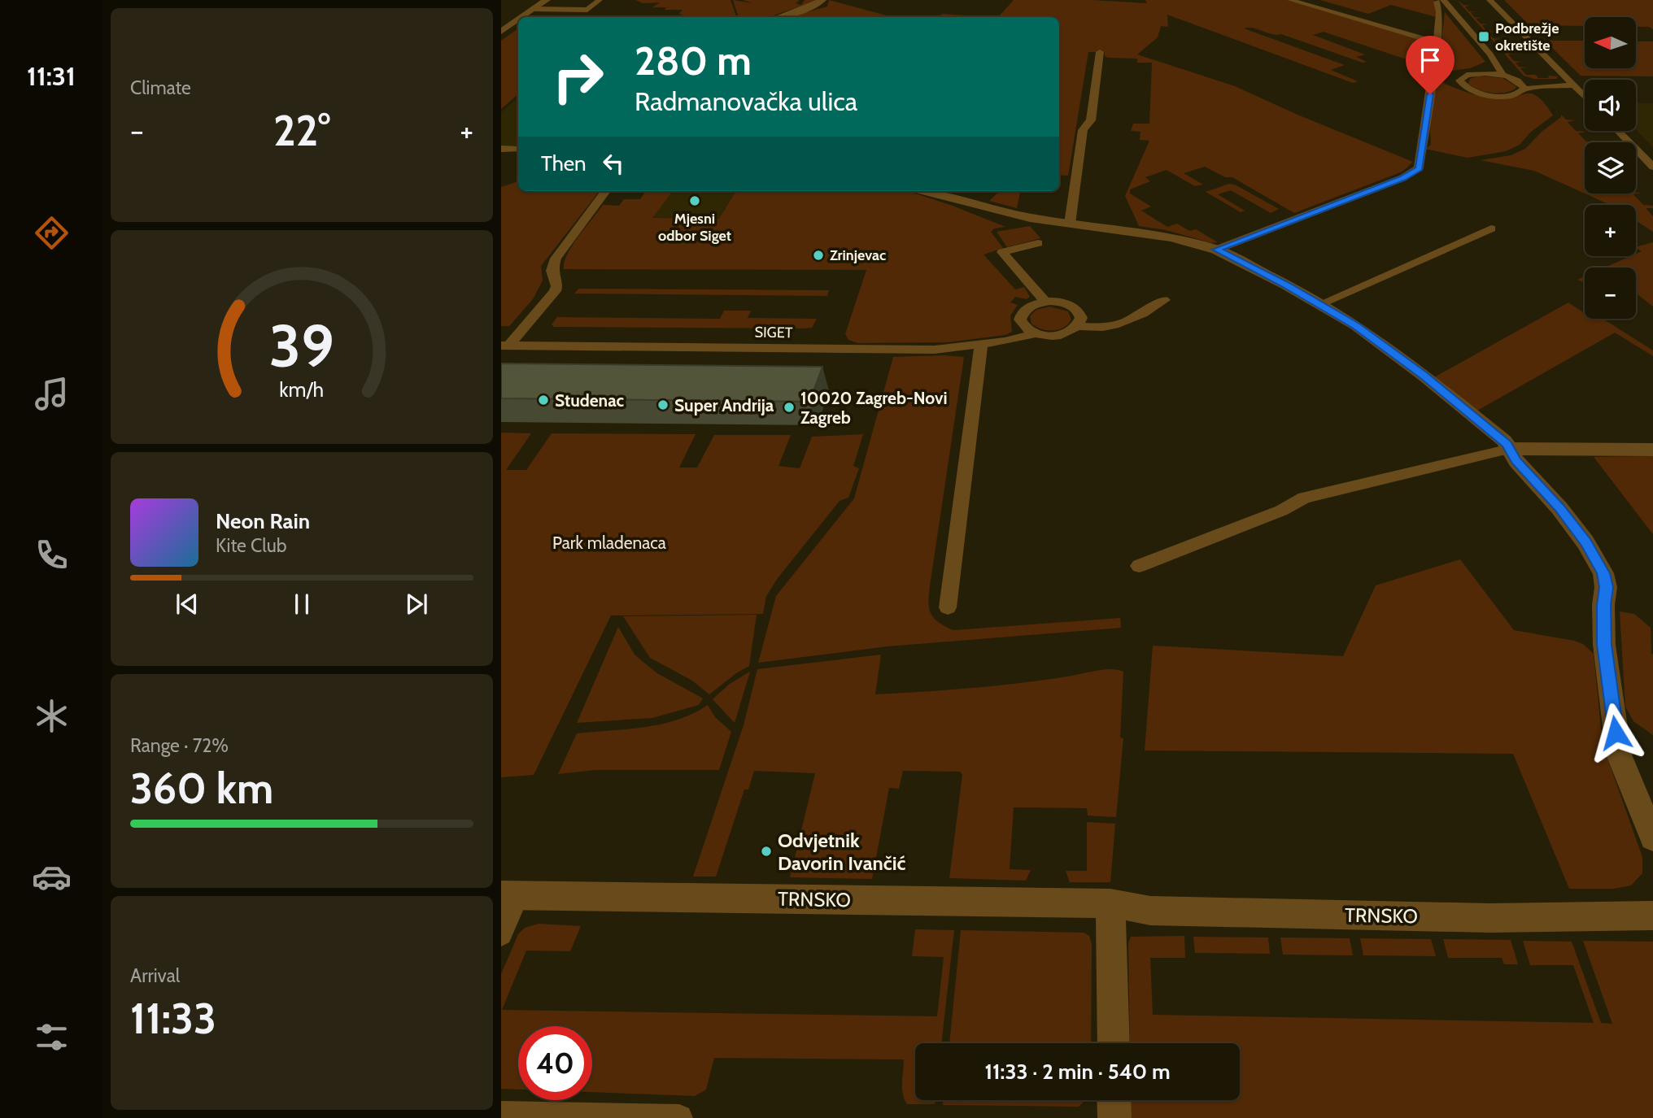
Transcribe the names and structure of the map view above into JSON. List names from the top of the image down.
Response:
{
  "streets": {
    "street": ["SIGET", "TRNSKO"]
  },
  "parks": ["Park mladenaca"],
  "places": {
    "transit": ["Podbrežje okretište"],
    "other": [
      "Mjesni odbor Siget",
      "Zrinjevac",
      "Studenac",
      "Super Andrija",
      "10020 Zagreb-Novi Zagreb",
      "Odvjetnik Davorin Ivančić"
    ]
  },
  "north": "left",
  "page": {
    "tabs": "11:31",
    "tile": [
      "Climate",
      ["Range · 72%", "360 km"],
      ["Arrival", "11:33"]
    ],
    "map_buttons": ["+", "−"],
    "turn": ["280 m", "Radmanovačka ulica"],
    "heat": ["−", "22°", "+"],
    "then": "Then",
    "song": ["Neon Rain", "Kite Club"],
    "limit": "40",
    "trip": "11:33 · 2 min · 540 m",
    "gauge": ["39", "km/h"]
  }
}
